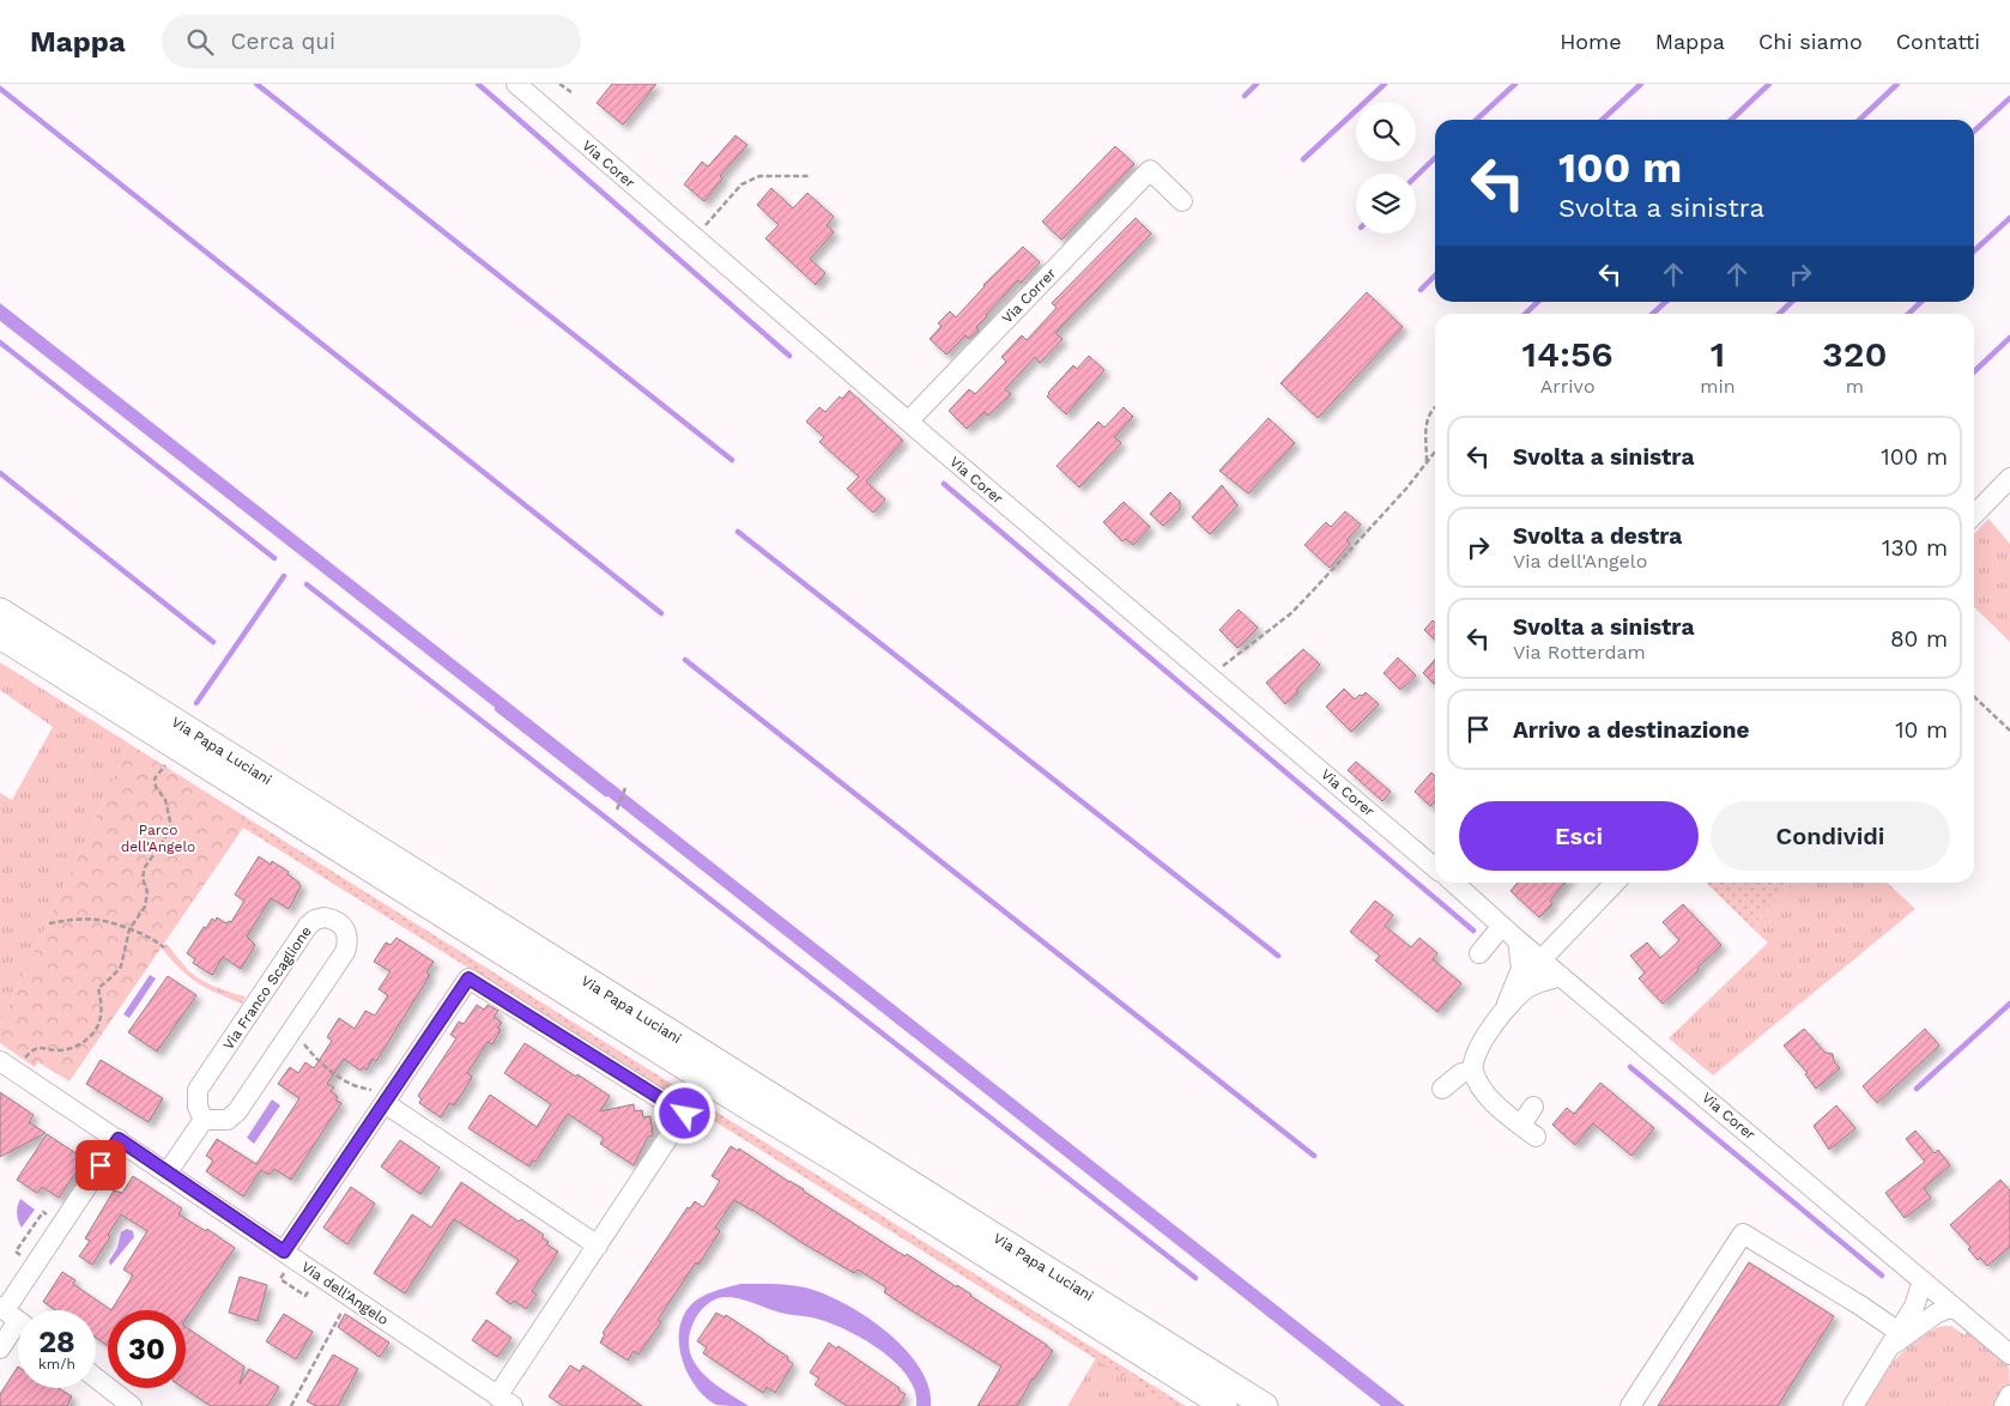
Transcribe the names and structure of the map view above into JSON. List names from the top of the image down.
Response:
{
  "streets": {
    "main road": ["Via Papa Luciani"],
    "street": [
      "Via Corer",
      "Via Correr",
      "Via Franco Scaglione",
      "Via dell'Angelo"
    ]
  },
  "crossings": [
    ["Via Corer", "Via Correr"]
  ],
  "parks": ["Parco dell'Angelo"],
  "page": {
    "header": "Mappa",
    "search": "Cerca qui",
    "nav": [
      "Home",
      "Mappa",
      "Chi siamo",
      "Contatti"
    ],
    "turn": ["100 m", "Svolta a sinistra"],
    "eta": [
      "14:56",
      "Arrivo",
      "1",
      "min",
      "320",
      "m"
    ],
    "list": [
      {
        "name": "Svolta a sinistra",
        "value": "100 m"
      },
      {
        "name": "Svolta a destra",
        "note": "Via dell'Angelo",
        "value": "130 m"
      },
      {
        "name": "Svolta a sinistra",
        "note": "Via Rotterdam",
        "value": "80 m"
      },
      {
        "name": "Arrivo a destinazione",
        "value": "10 m"
      }
    ],
    "buttons": ["Esci", "Condividi"],
    "speed": "28 km/h",
    "limit": "30"
  }
}
